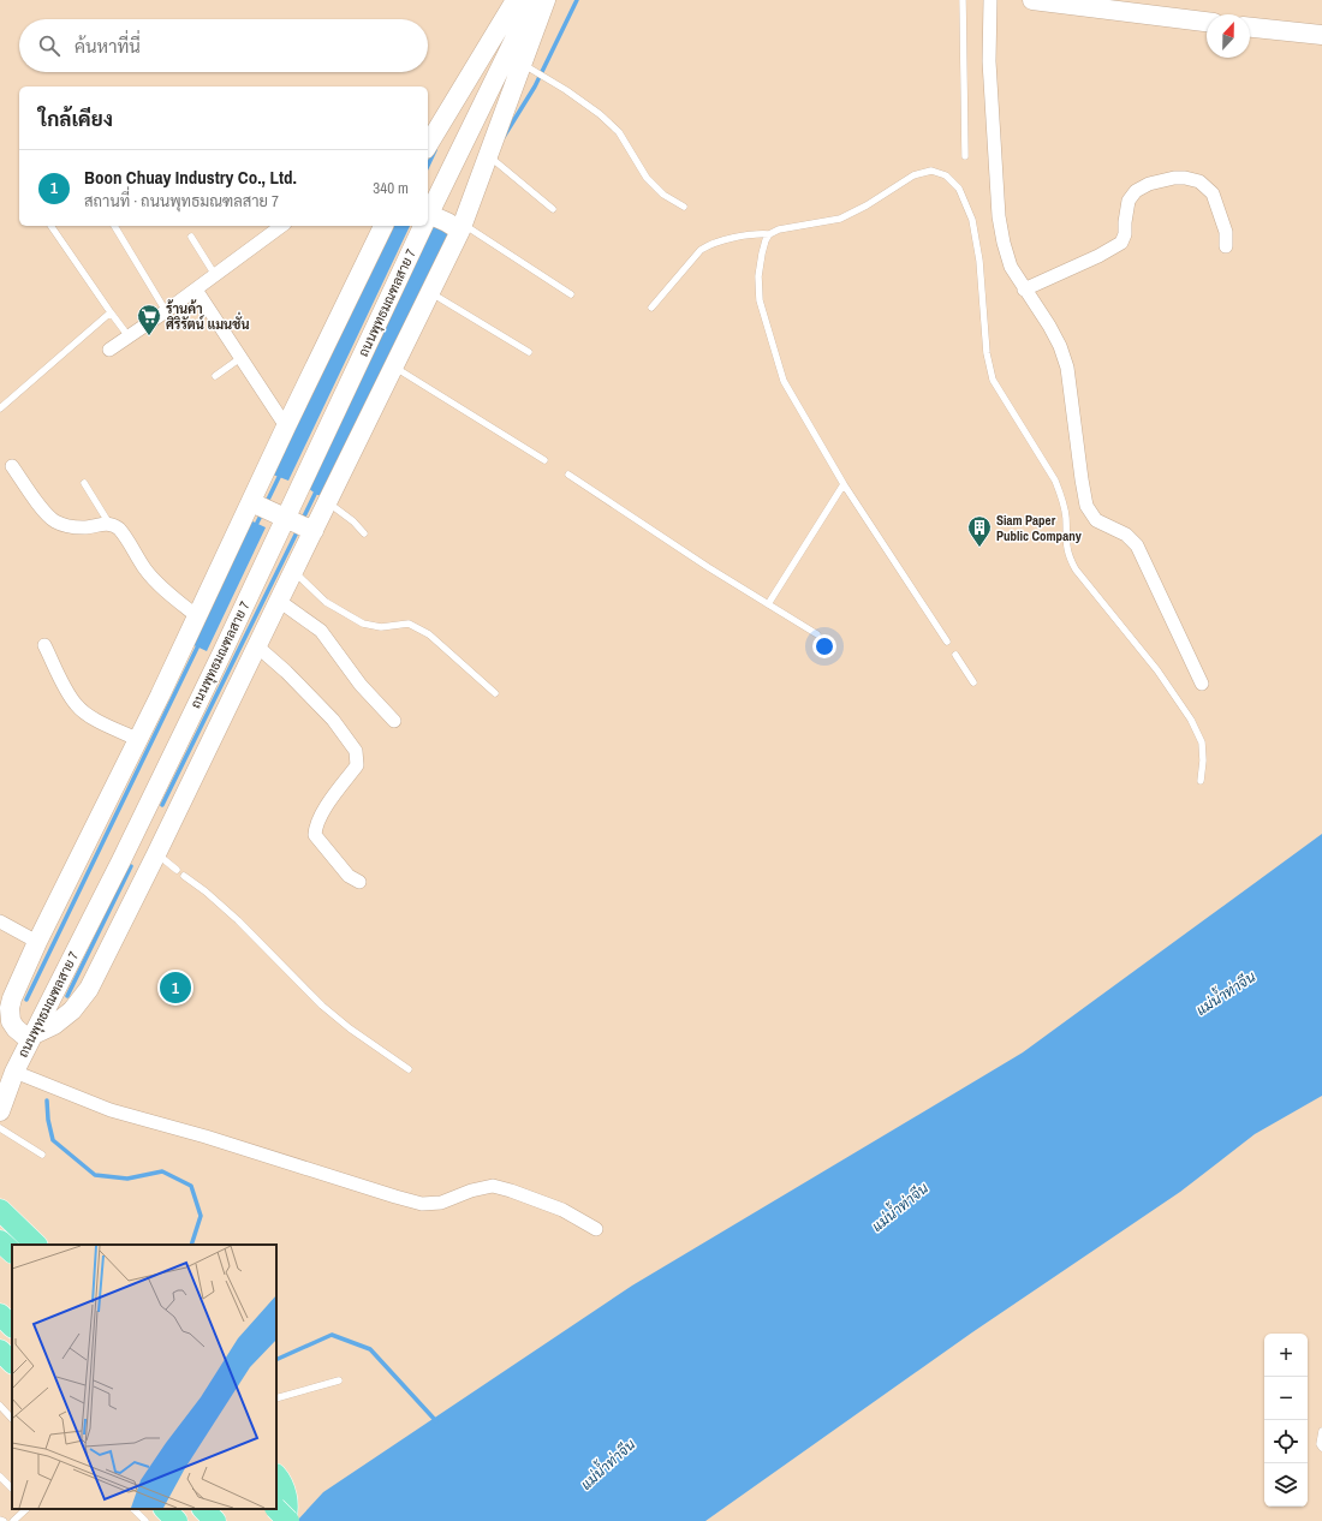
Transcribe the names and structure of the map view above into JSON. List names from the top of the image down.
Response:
{
  "streets": {
    "main road": ["ถนนพุทธมณฑลสาย 7"]
  },
  "water": ["แม่น้ำท่าจีน"],
  "places": {
    "supermarket": ["ร้านค้า ศิริรัตน์ แมนชั่น"],
    "building": ["Siam Paper Public Company"]
  },
  "north": "top",
  "page": {
    "search": "ค้นหาที่นี่",
    "heading": "ใกล้เคียง",
    "list": [
      {
        "mark": "1",
        "name": "Boon Chuay Industry Co., Ltd.",
        "note": "สถานที่ · ถนนพุทธมณฑลสาย 7",
        "value": "340 m"
      }
    ],
    "pins": "1",
    "map_buttons": ["+", "−"]
  }
}
